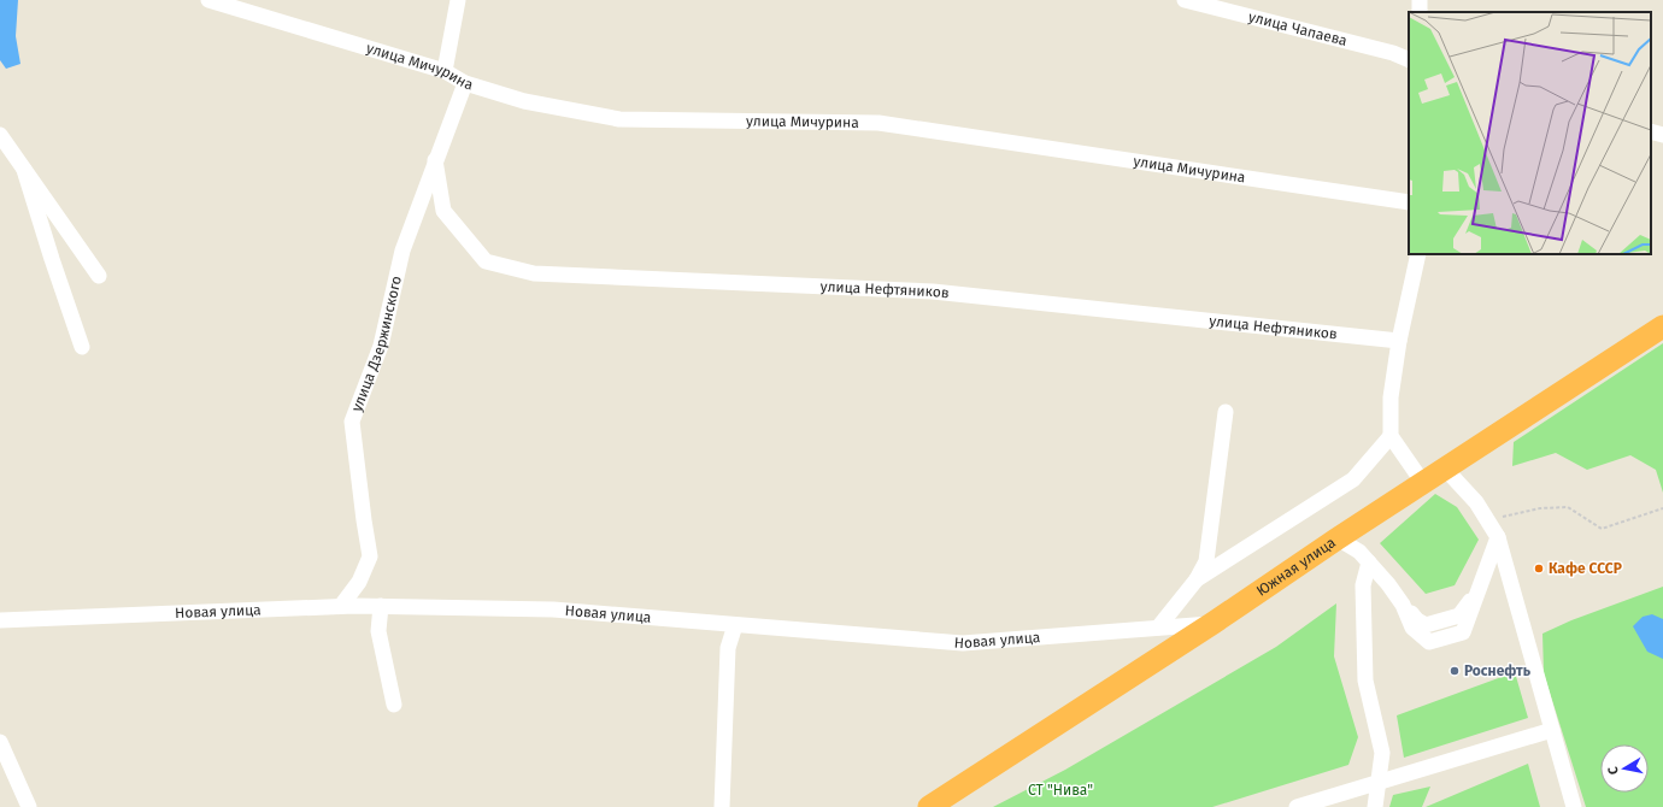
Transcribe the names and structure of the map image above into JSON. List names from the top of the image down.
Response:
{
  "streets": {
    "highway": ["Южная улица"],
    "street": [
      "улица Чапаева",
      "улица Мичурина",
      "улица Нефтяников",
      "улица Дзержинского",
      "Новая улица"
    ]
  },
  "crossings": [
    ["улица Мичурина", "улица Дзержинского"],
    ["улица Нефтяников", "улица Дзержинского"],
    ["улица Дзержинского", "Новая улица"],
    ["Южная улица", "Новая улица"]
  ],
  "parks": ["СТ \"Нива\""],
  "places": ["Кафе СССР", "Роснефть"],
  "north": "left"
}
